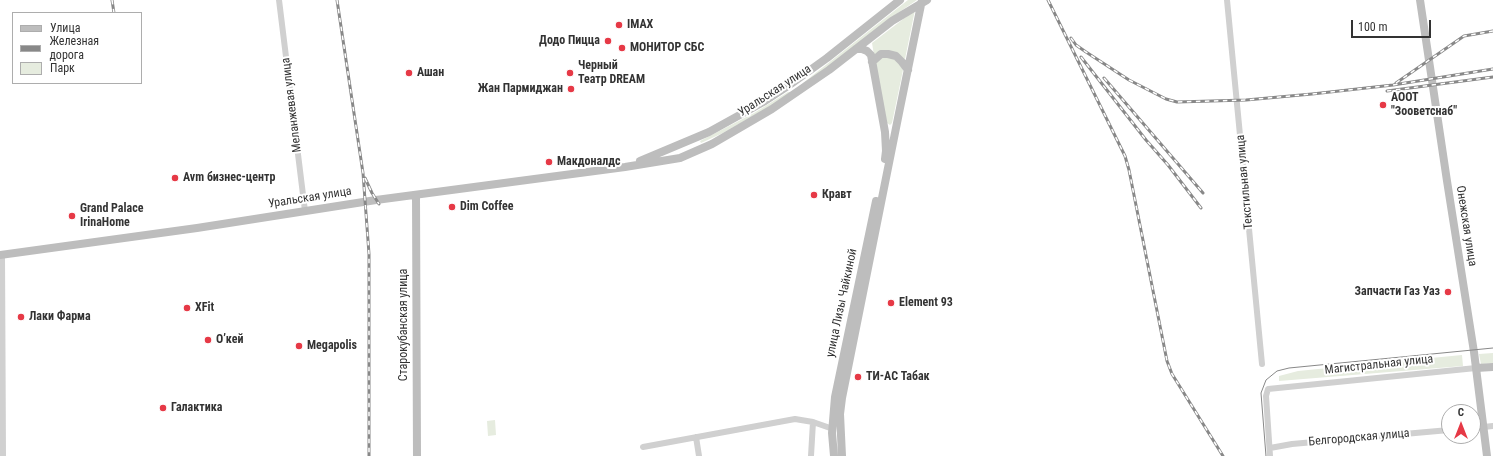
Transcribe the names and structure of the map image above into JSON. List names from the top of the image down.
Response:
{
  "streets": {
    "main road": [
      "Уральская улица",
      "Онежская улица",
      "улица Лизы Чайкиной",
      "Старокубанская улица",
      "Магистральная улица"
    ],
    "street": ["Меланжевая улица", "Текстильная улица", "Белгородская улица"]
  },
  "crossings": [
    ["Уральская улица", "Меланжевая улица"],
    ["Уральская улица", "Старокубанская улица"],
    ["Онежская улица", "Магистральная улица"],
    ["Магистральная улица", "Белгородская улица"]
  ],
  "places": [
    "IMAX",
    "Додо Пицца",
    "МОНИТОР СБС",
    "Ашан",
    "Черный Театр DREAM",
    "Жан Пармиджан",
    "АООТ \"Зооветснаб\"",
    "Макдоналдс",
    "Avm бизнес-центр",
    "Кравт",
    "Dim Coffee",
    "Grand Palace IrinaHome",
    "Запчасти Газ Уаз",
    "Element 93",
    "XFit",
    "Лаки Фарма",
    "О’кей",
    "Megapolis",
    "ТИ-АС Табак",
    "Галактика"
  ],
  "legend": ["Улица", "Железная дорога", "Парк"],
  "scale_bar": "100 m",
  "north": "top"
}
